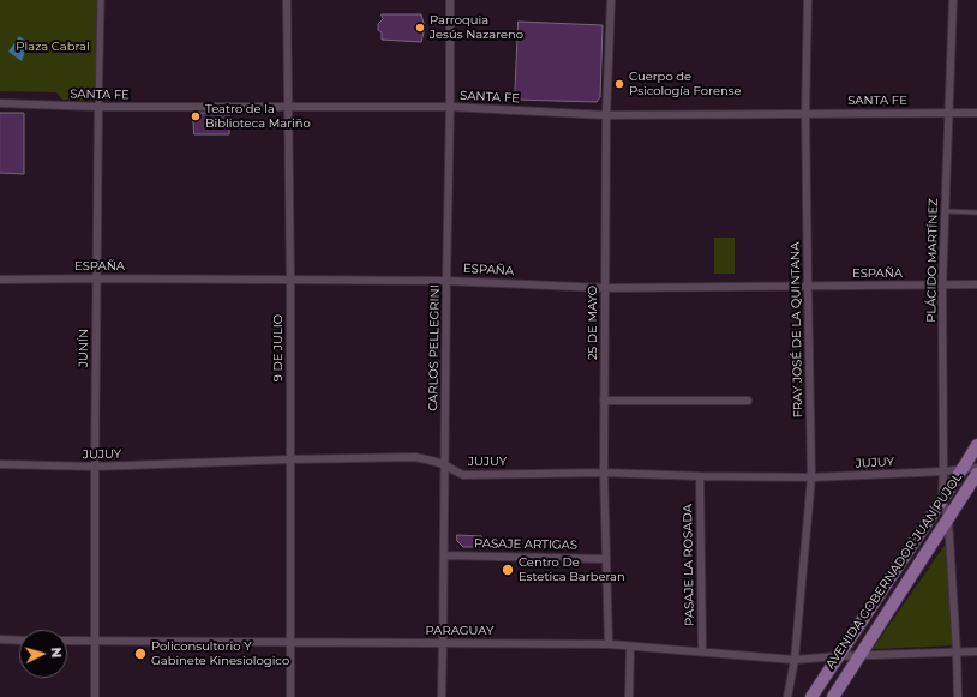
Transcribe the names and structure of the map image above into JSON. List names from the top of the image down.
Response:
{
  "streets": {
    "main road": ["AVENIDA GOBERNADOR JUAN PUJOL"],
    "street": [
      "SANTA FE",
      "PLÁCIDO MARTÍNEZ",
      "ESPAÑA",
      "25 DE MAYO",
      "FRAY JOSÉ DE LA QUINTANA",
      "JUNÍN",
      "9 DE JULIO",
      "CARLOS PELLEGRINI",
      "JUJUY",
      "PASAJE ARTIGAS",
      "PASAJE LA ROSADA",
      "PARAGUAY"
    ]
  },
  "crossings": [
    ["SANTA FE", "PLÁCIDO MARTÍNEZ"],
    ["SANTA FE", "25 DE MAYO"],
    ["SANTA FE", "FRAY JOSÉ DE LA QUINTANA"],
    ["SANTA FE", "JUNÍN"],
    ["SANTA FE", "9 DE JULIO"],
    ["SANTA FE", "CARLOS PELLEGRINI"],
    ["PLÁCIDO MARTÍNEZ", "ESPAÑA"],
    ["PLÁCIDO MARTÍNEZ", "JUJUY"],
    ["PLÁCIDO MARTÍNEZ", "AVENIDA GOBERNADOR JUAN PUJOL"],
    ["PLÁCIDO MARTÍNEZ", "PARAGUAY"],
    ["ESPAÑA", "25 DE MAYO"],
    ["ESPAÑA", "FRAY JOSÉ DE LA QUINTANA"],
    ["ESPAÑA", "JUNÍN"],
    ["ESPAÑA", "9 DE JULIO"],
    ["ESPAÑA", "CARLOS PELLEGRINI"],
    ["25 DE MAYO", "JUJUY"],
    ["25 DE MAYO", "PASAJE ARTIGAS"],
    ["25 DE MAYO", "PARAGUAY"],
    ["FRAY JOSÉ DE LA QUINTANA", "JUJUY"],
    ["FRAY JOSÉ DE LA QUINTANA", "PARAGUAY"],
    ["JUNÍN", "JUJUY"],
    ["JUNÍN", "PARAGUAY"],
    ["9 DE JULIO", "JUJUY"],
    ["9 DE JULIO", "PARAGUAY"],
    ["CARLOS PELLEGRINI", "JUJUY"],
    ["CARLOS PELLEGRINI", "PASAJE ARTIGAS"],
    ["CARLOS PELLEGRINI", "PARAGUAY"],
    ["JUJUY", "PASAJE LA ROSADA"],
    ["JUJUY", "AVENIDA GOBERNADOR JUAN PUJOL"],
    ["PASAJE LA ROSADA", "PARAGUAY"],
    ["AVENIDA GOBERNADOR JUAN PUJOL", "PARAGUAY"]
  ],
  "parks": ["Plaza Cabral"],
  "places": [
    "Parroquia Jesús Nazareno",
    "Cuerpo de Psicología Forense",
    "Teatro de la Biblioteca Mariño",
    "Centro De Estetica Barberan",
    "Policonsultorio Y Gabinete Kinesiologico"
  ],
  "north": "right"
}
